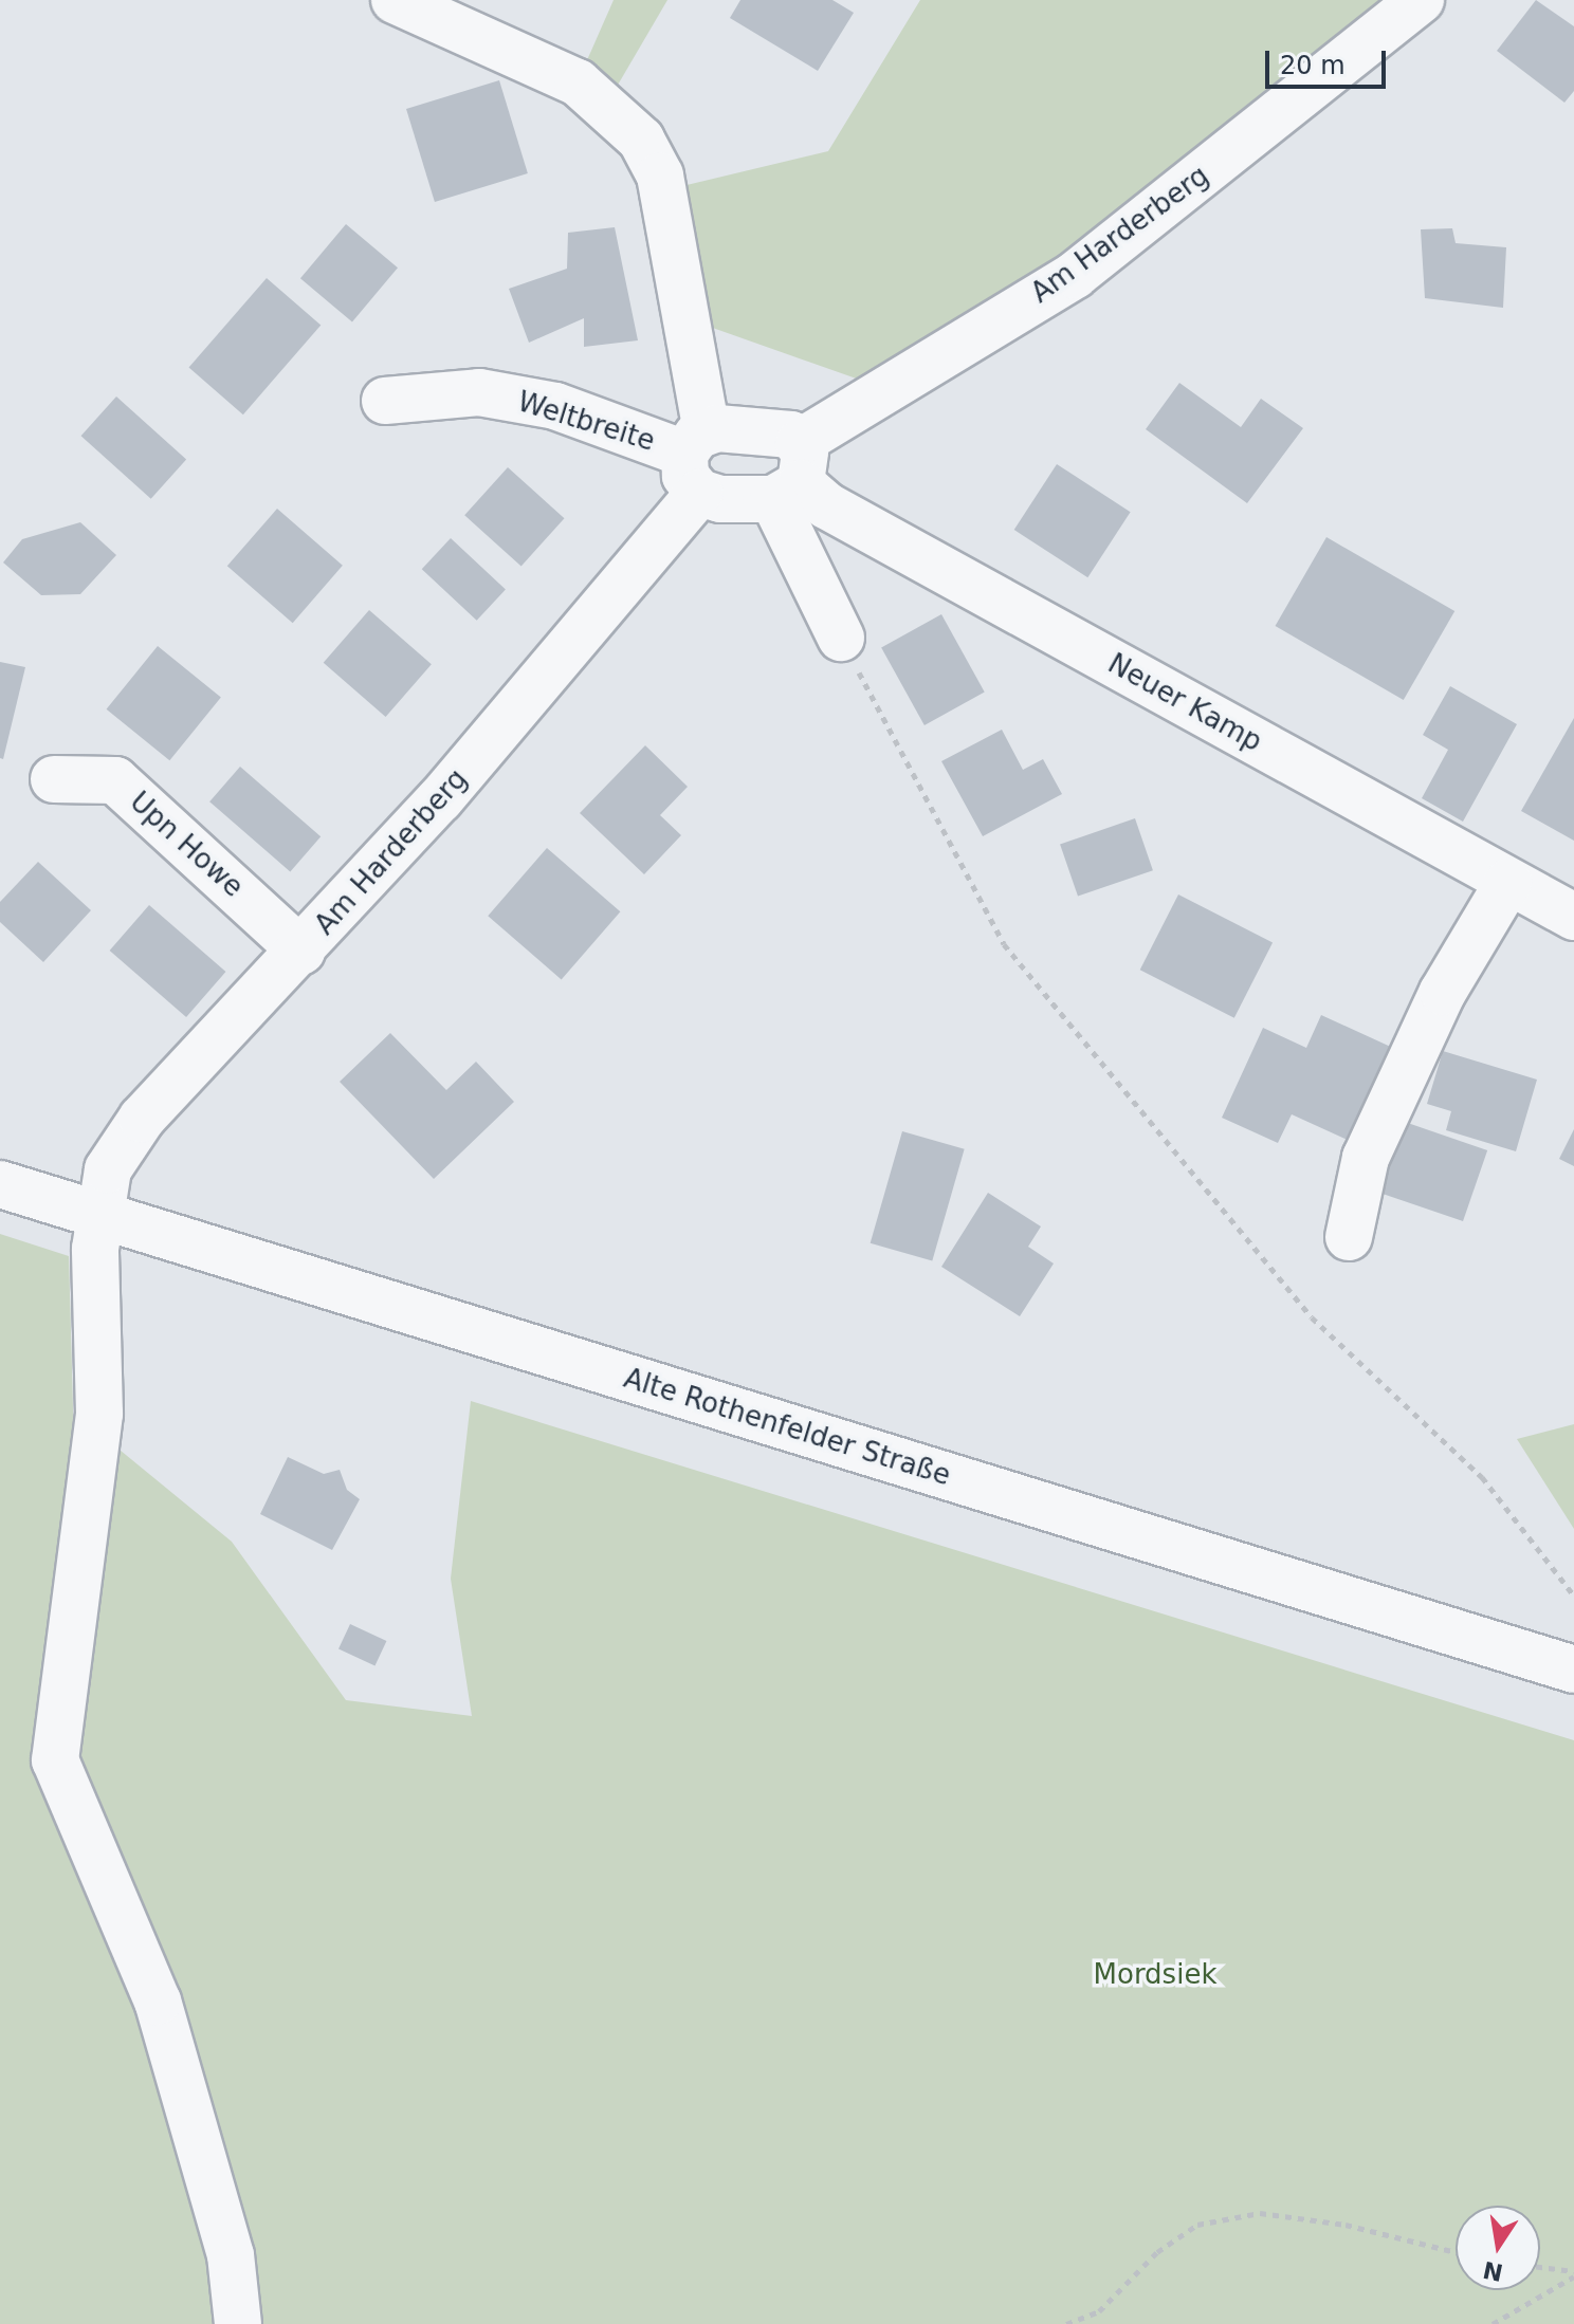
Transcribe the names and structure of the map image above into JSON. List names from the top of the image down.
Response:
{
  "streets": {
    "street": [
      "Am Harderberg",
      "Weltbreite",
      "Neuer Kamp",
      "Upn Howe",
      "Alte Rothenfelder Straße"
    ]
  },
  "crossings": [
    ["Am Harderberg", "Weltbreite"],
    ["Am Harderberg", "Neuer Kamp"],
    ["Am Harderberg", "Upn Howe"],
    ["Am Harderberg", "Alte Rothenfelder Straße"],
    ["Weltbreite", "Neuer Kamp"]
  ],
  "parks": ["Mordsiek"],
  "scale_bar": "20 m",
  "north": "bottom"
}
